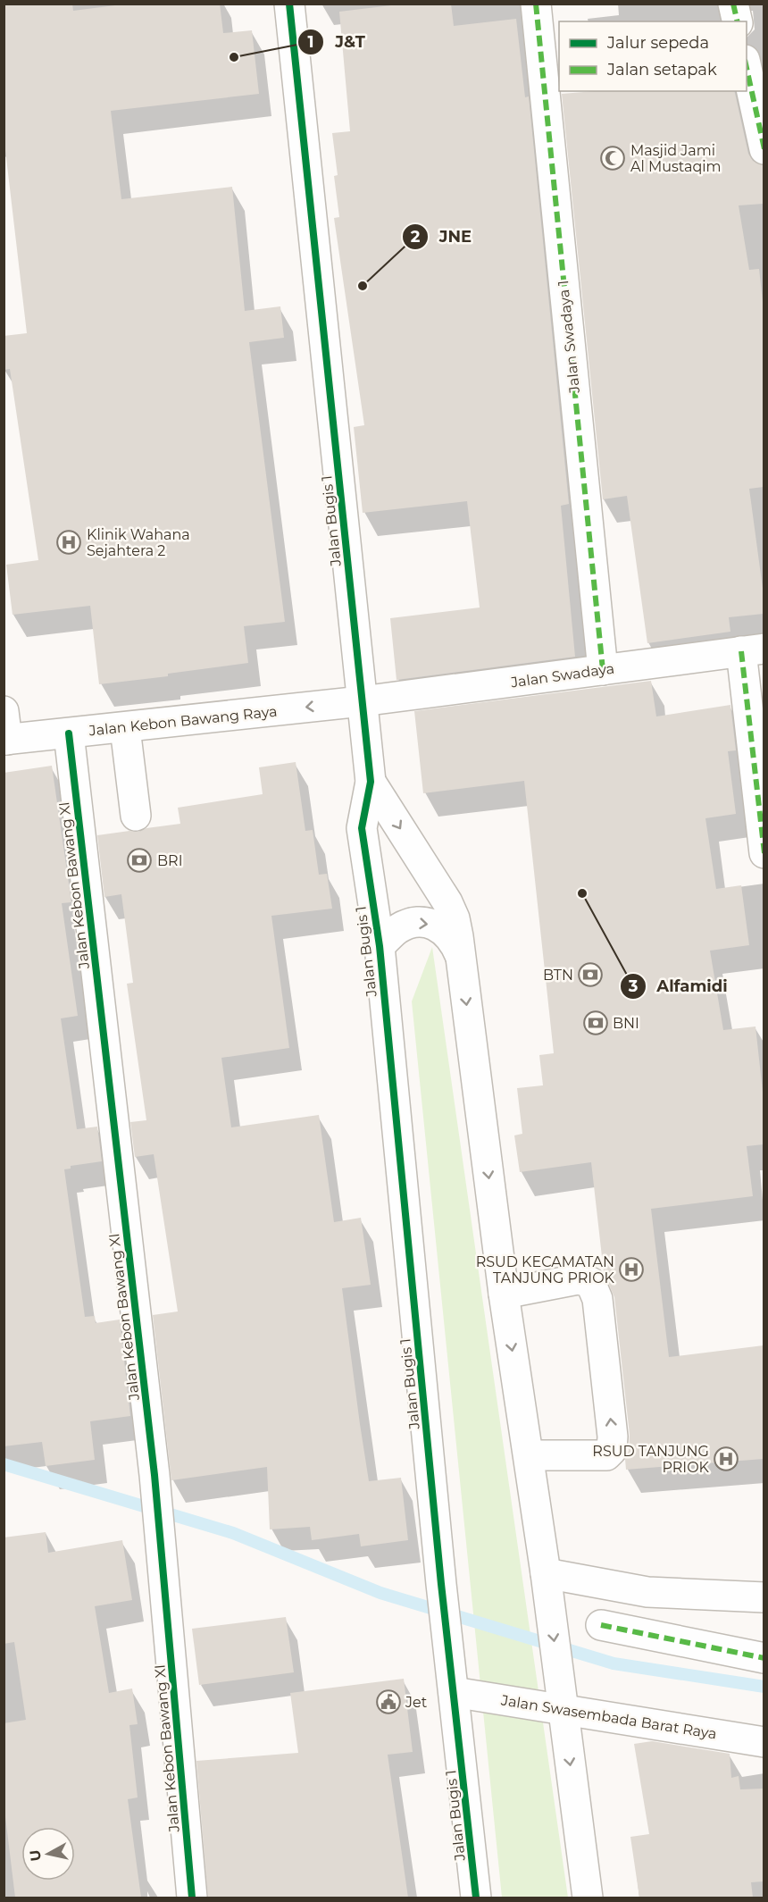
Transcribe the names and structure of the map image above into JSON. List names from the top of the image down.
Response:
{
  "streets": {
    "street": [
      "Jalan Swadaya 1",
      "Jalan Bugis 1",
      "Jalan Swadaya",
      "Jalan Kebon Bawang Raya",
      "Jalan Kebon Bawang XI",
      "Jalan Swasembada Barat Raya"
    ]
  },
  "crossings": [
    ["Jalan Swadaya 1", "Jalan Swadaya"],
    ["Jalan Bugis 1", "Jalan Swadaya"],
    ["Jalan Bugis 1", "Jalan Kebon Bawang Raya"],
    ["Jalan Bugis 1", "Jalan Swasembada Barat Raya"],
    ["Jalan Swadaya", "Jalan Kebon Bawang Raya"],
    ["Jalan Kebon Bawang Raya", "Jalan Kebon Bawang XI"]
  ],
  "one_way": ["Jalan Kebon Bawang Raya"],
  "places": {
    "other": ["J&T", "JNE", "Alfamidi"],
    "mosque": ["Masjid Jami Al Mustaqim"],
    "hospital": ["Klinik Wahana Sejahtera 2", "RSUD KECAMATAN TANJUNG PRIOK", "RSUD TANJUNG PRIOK"],
    "bank": ["BRI", "BTN", "BNI"],
    "public building": ["Jet"]
  },
  "legend": ["Jalur sepeda", "Jalan setapak"],
  "north": "left"
}
